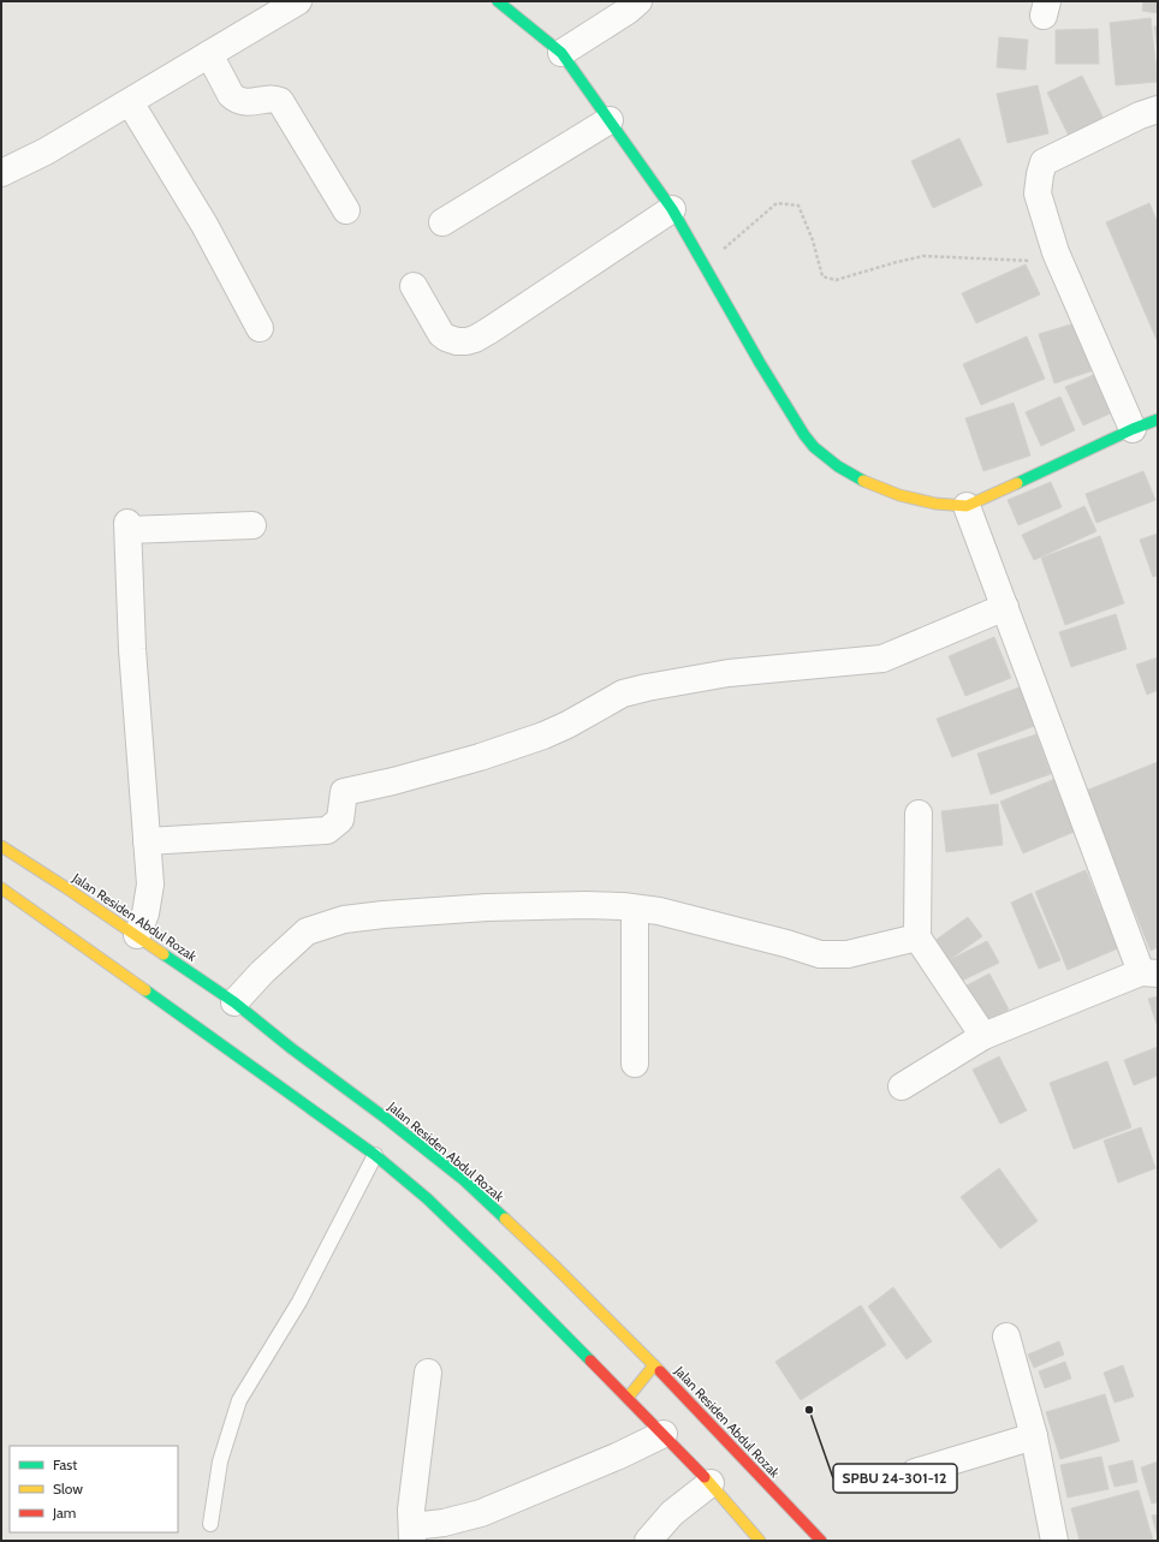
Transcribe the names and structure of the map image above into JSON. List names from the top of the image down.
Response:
{
  "streets": {
    "main road": ["Jalan Residen Abdul Rozak"]
  },
  "places": ["SPBU 24-301-12"],
  "legend": ["Fast", "Slow", "Jam"]
}
